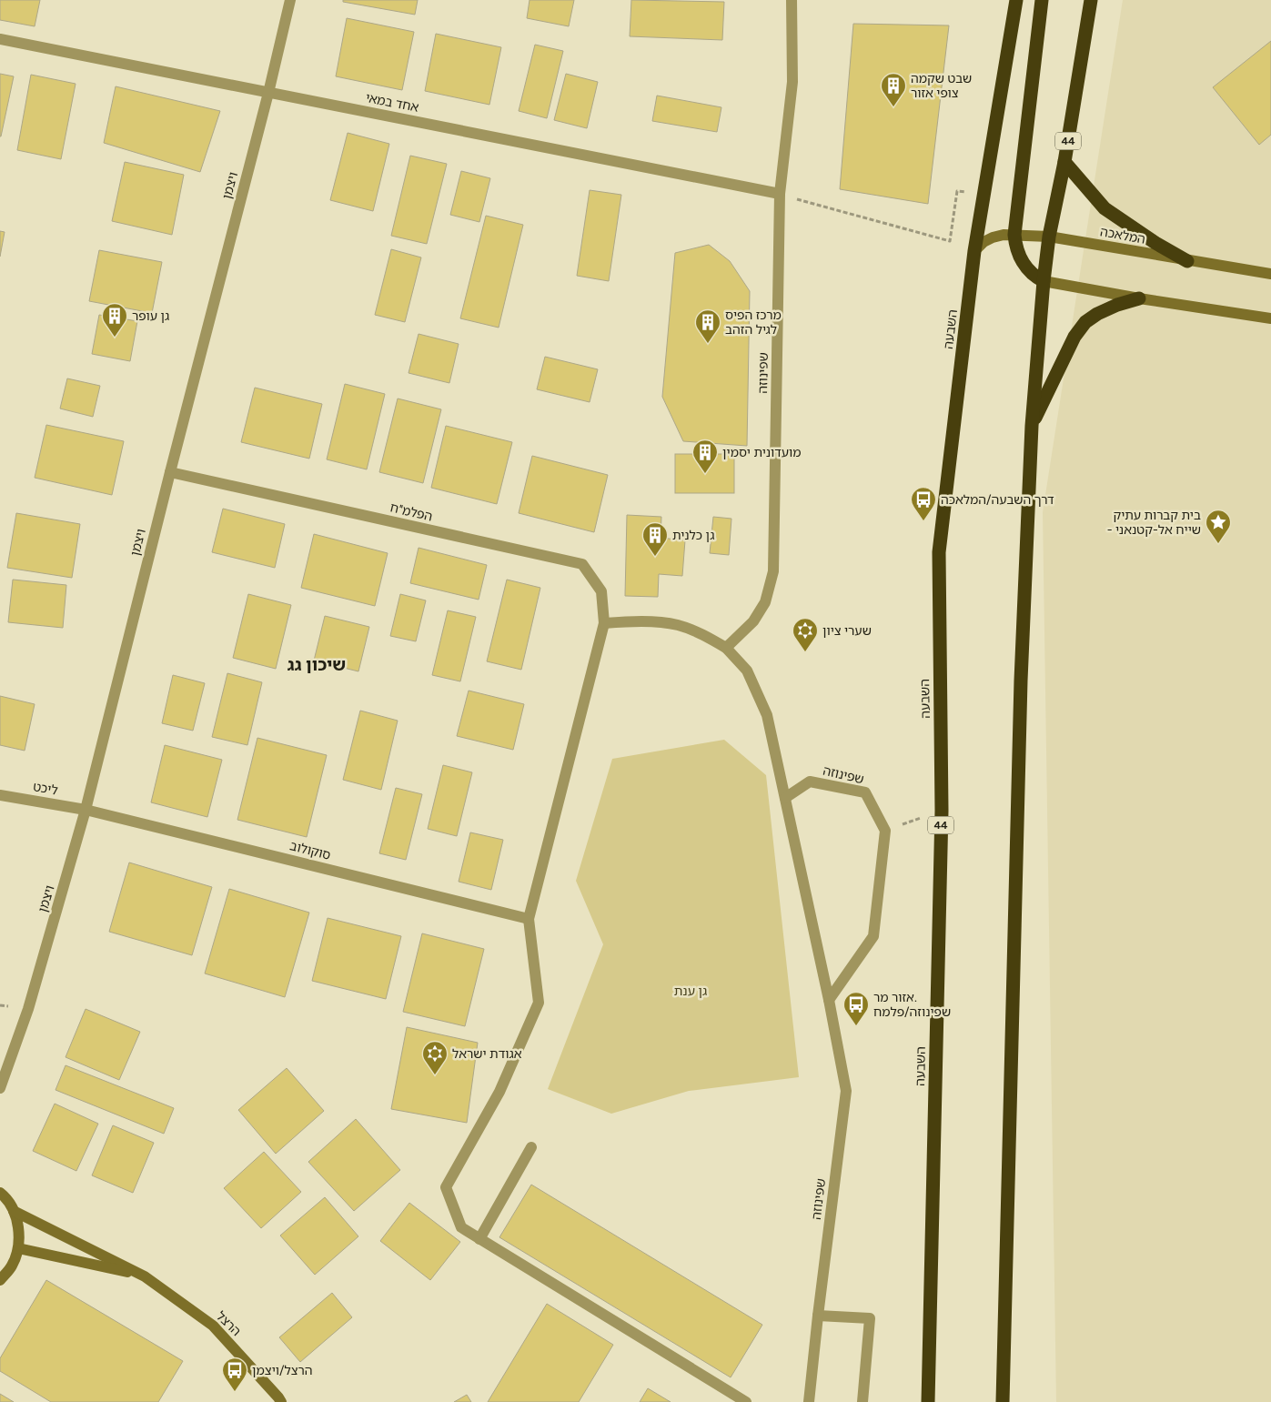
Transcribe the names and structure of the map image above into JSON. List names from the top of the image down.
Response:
{
  "streets": {
    "highway": ["44", "השבעה"],
    "street": [
      "אחד במאי",
      "ויצמן",
      "המלאכה",
      "שפינוזה",
      "הפלמ\"ח",
      "ליכט",
      "סוקולוב",
      "הרצל"
    ]
  },
  "crossings": [
    ["אחד במאי", "ויצמן"],
    ["אחד במאי", "שפינוזה"],
    ["44", "המלאכה"],
    ["ויצמן", "הפלמ\"ח"],
    ["ויצמן", "ליכט"],
    ["ויצמן", "סוקולוב"],
    ["המלאכה", "השבעה"],
    ["שפינוזה", "הפלמ\"ח"],
    ["הפלמ\"ח", "סוקולוב"],
    ["ליכט", "סוקולוב"]
  ],
  "districts": ["שיכון גג"],
  "parks": ["גן ענת"],
  "places": {
    "building": [
      "שבט שקמה צופי אזור",
      "גן עופר",
      "מרכז הפיס לגיל הזהב",
      "מועדונית יסמין",
      "גן כלנית"
    ],
    "bus stop": ["דרך השבעה/המלאכה", "אזור מר. שפינוזה/פלמח", "הרצל/ויצמן"],
    "place": ["בית קברות עתיק - שייח אל-קטנאני"],
    "synagogue": ["שערי ציון", "אגודת ישראל"]
  }
}
